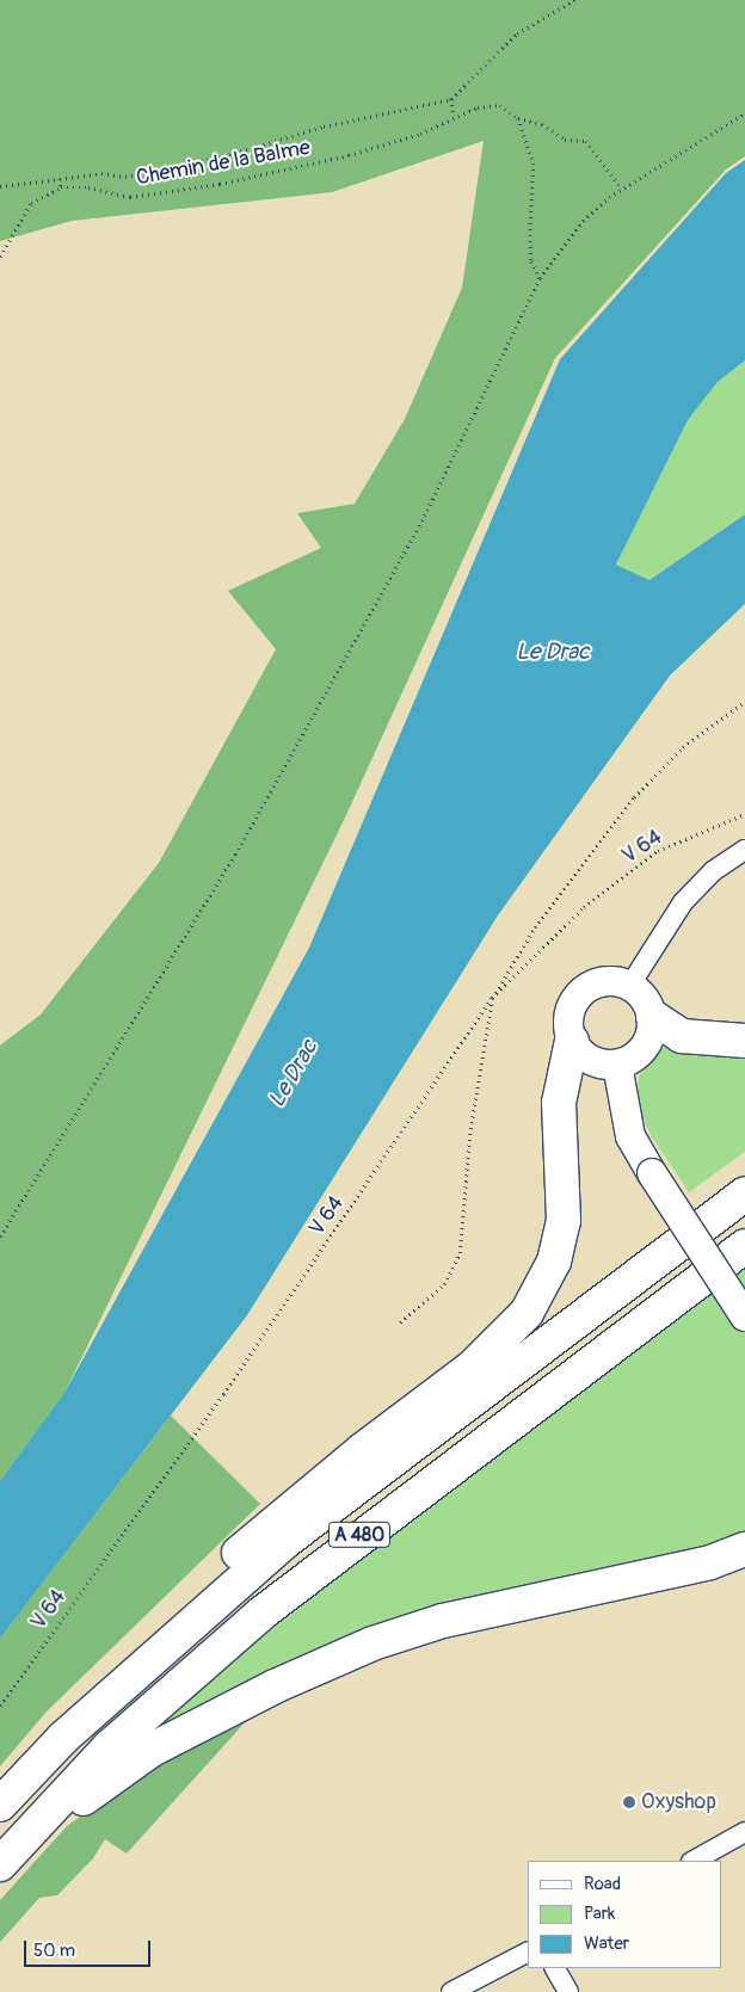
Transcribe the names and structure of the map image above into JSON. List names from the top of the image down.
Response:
{
  "streets": {
    "highway": ["A 480"],
    "path": ["Chemin de la Balme", "V 64"]
  },
  "water": ["Le Drac"],
  "places": ["Oxyshop"],
  "legend": ["Road", "Park", "Water"],
  "scale_bar": "50 m"
}
